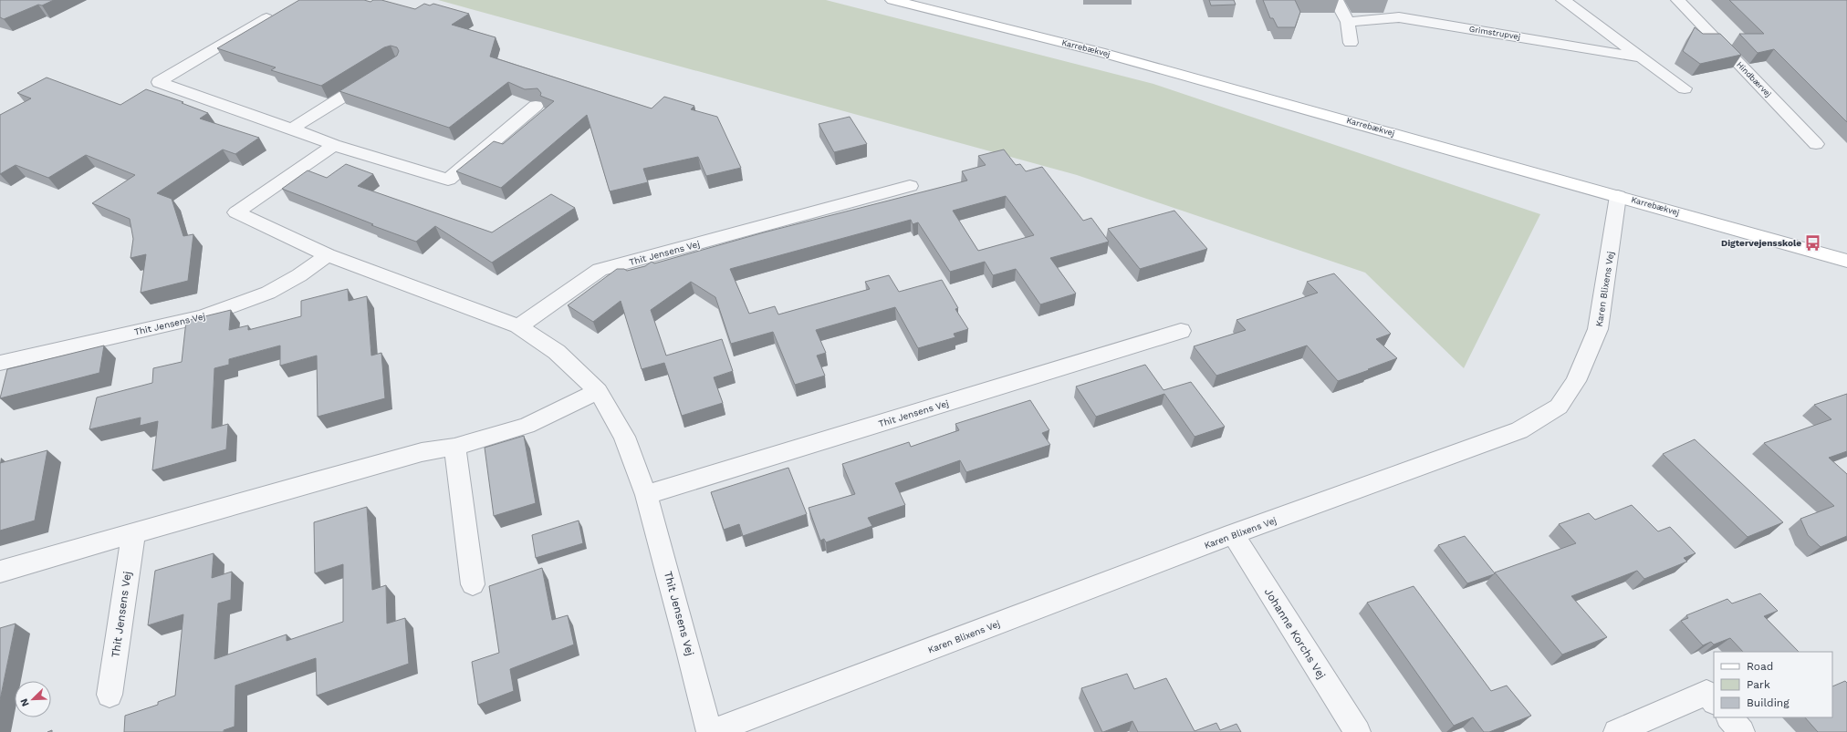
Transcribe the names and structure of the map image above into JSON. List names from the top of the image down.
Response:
{
  "streets": {
    "street": [
      "Grimstrupvej",
      "Karrebækvej",
      "Hindbærvej",
      "Thit Jensens Vej",
      "Karen Blixens Vej",
      "Johanne Korchs Vej"
    ]
  },
  "crossings": [
    ["Karrebækvej", "Karen Blixens Vej"],
    ["Thit Jensens Vej", "Karen Blixens Vej"],
    ["Karen Blixens Vej", "Johanne Korchs Vej"]
  ],
  "places": {
    "bus stop": ["Digtervejensskole"]
  },
  "legend": ["Road", "Park", "Building"],
  "north": "bottom left"
}
